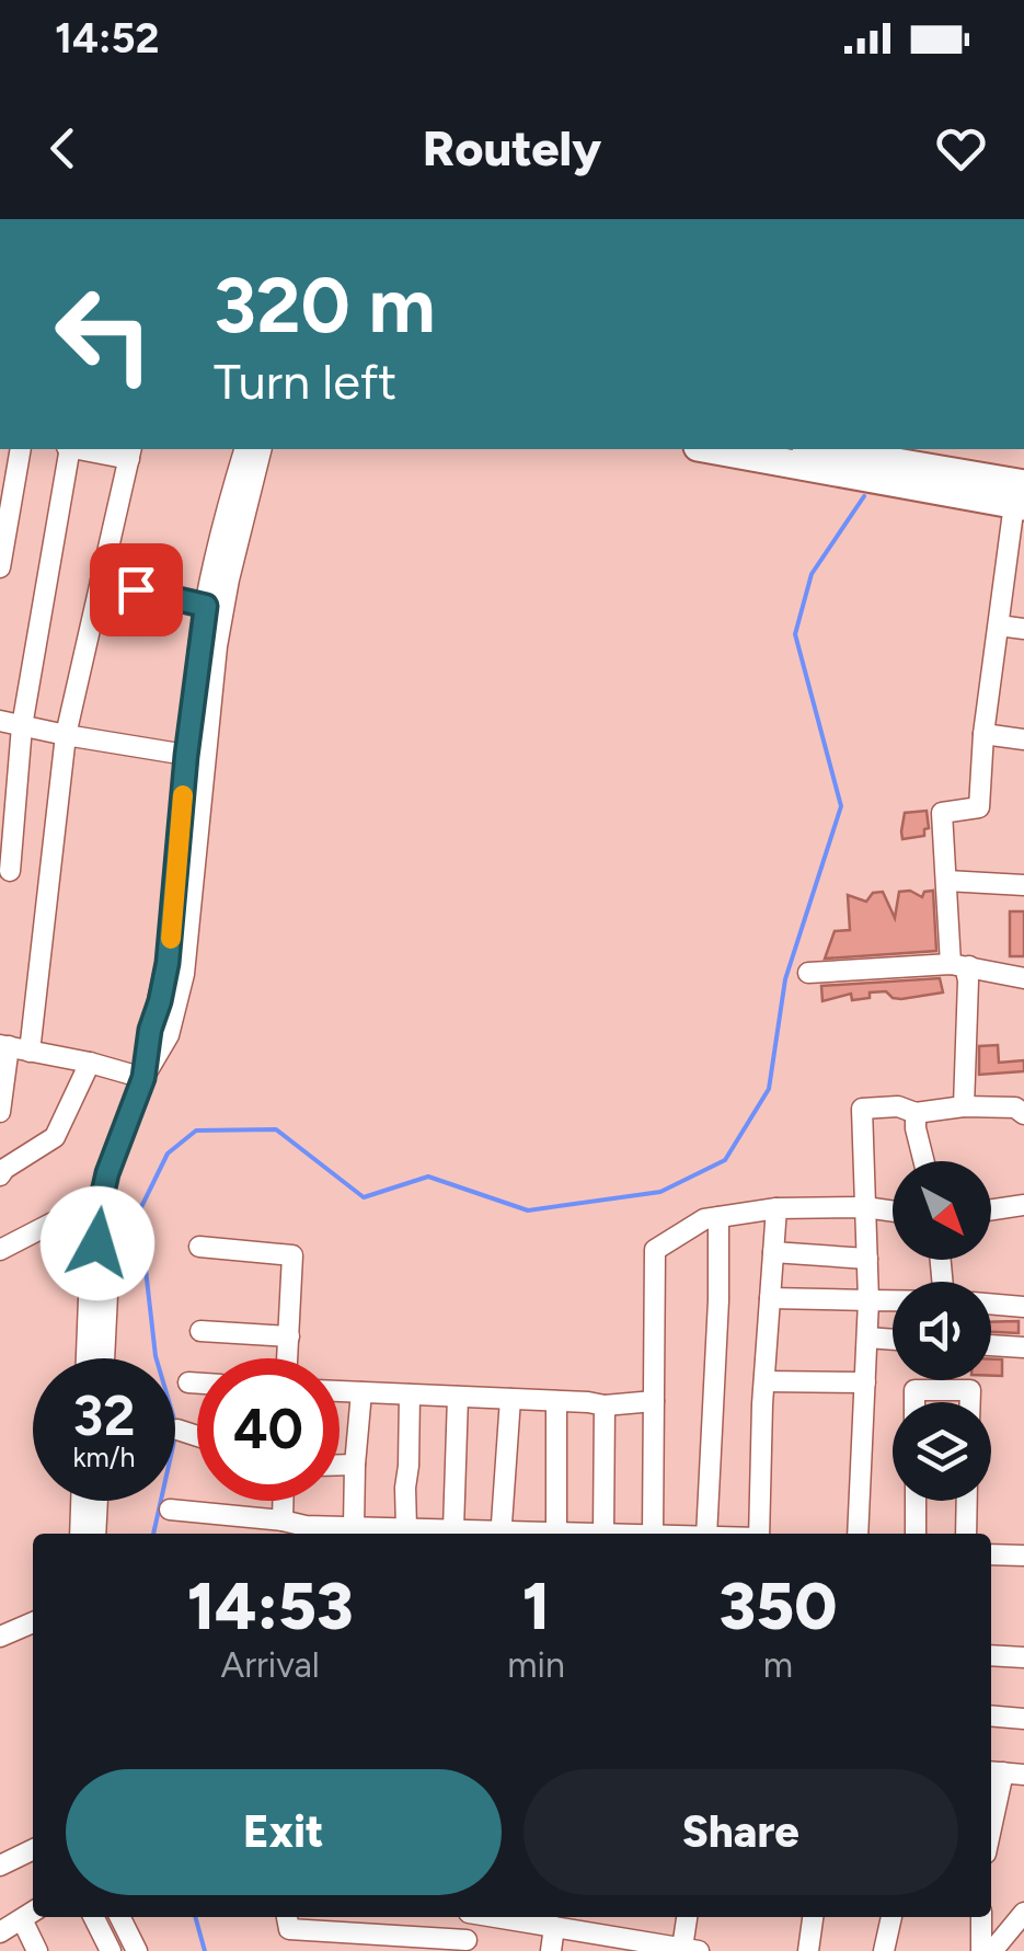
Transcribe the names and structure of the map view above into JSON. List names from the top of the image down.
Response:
{
  "north": "bottom right",
  "page": {
    "status": "14:52",
    "header": "Routely",
    "turn": ["320 m", "Turn left"],
    "speed": "32 km/h",
    "limit": "40",
    "eta": [
      "14:53",
      "Arrival",
      "1",
      "min",
      "350",
      "m"
    ],
    "buttons": ["Exit", "Share"]
  }
}
